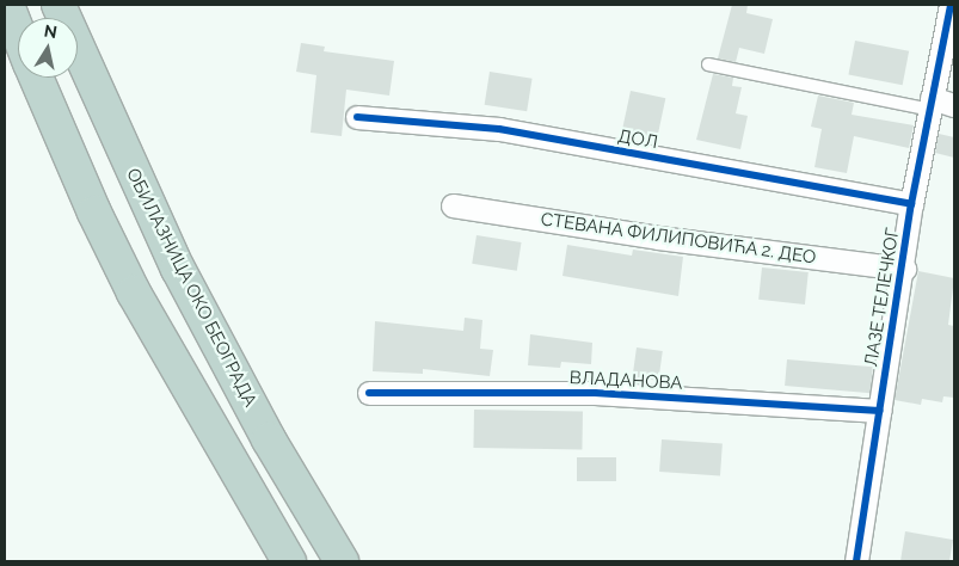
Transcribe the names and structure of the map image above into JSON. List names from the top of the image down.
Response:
{
  "streets": {
    "highway": ["ОБИЛАЗНИЦА ОКО БЕОГРАДА"],
    "street": [
      "ДОЛ",
      "СТЕВАНА ФИЛИПОВИЋА 2. ДЕО",
      "ЛАЗЕ ТЕЛЕЧКОГ",
      "ВЛАДАНОВА"
    ]
  },
  "crossings": [
    ["ДОЛ", "ЛАЗЕ ТЕЛЕЧКОГ"],
    ["СТЕВАНА ФИЛИПОВИЋА 2. ДЕО", "ЛАЗЕ ТЕЛЕЧКОГ"],
    ["ЛАЗЕ ТЕЛЕЧКОГ", "ВЛАДАНОВА"]
  ],
  "north": "top"
}
